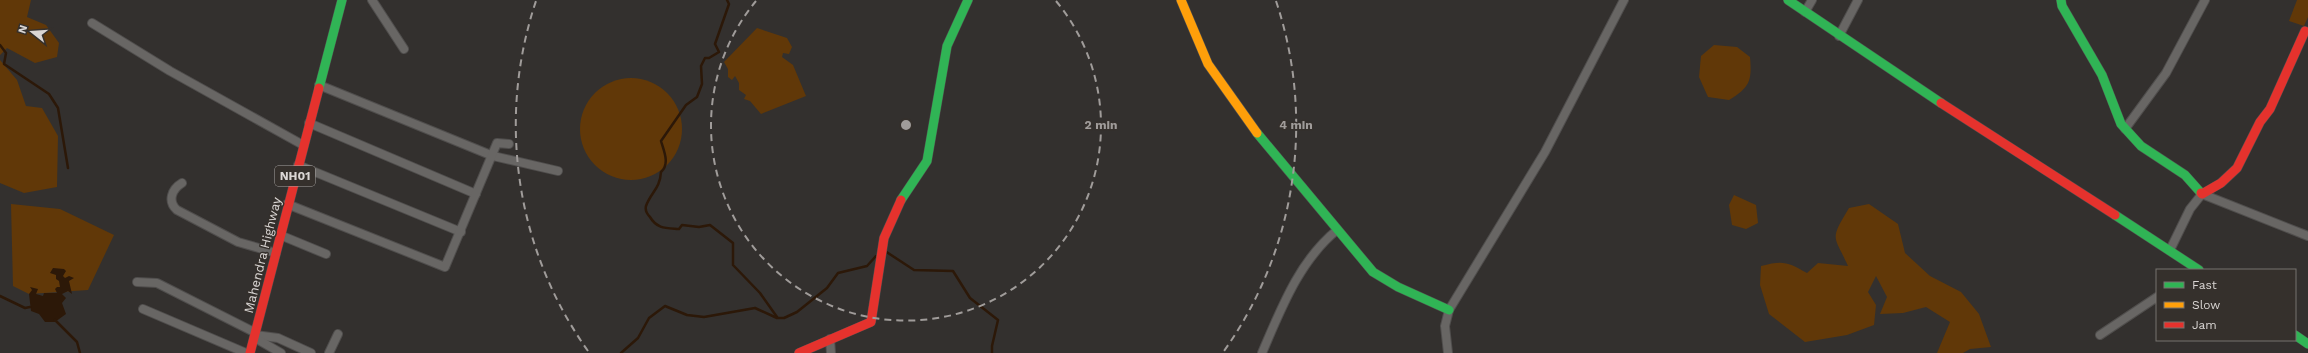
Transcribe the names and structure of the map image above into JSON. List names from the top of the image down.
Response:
{
  "streets": {
    "main road": ["NH01", "Mahendra Highway"]
  },
  "legend": ["Fast", "Slow", "Jam"],
  "north": "left",
  "rings": ["2 min", "4 min"]
}
